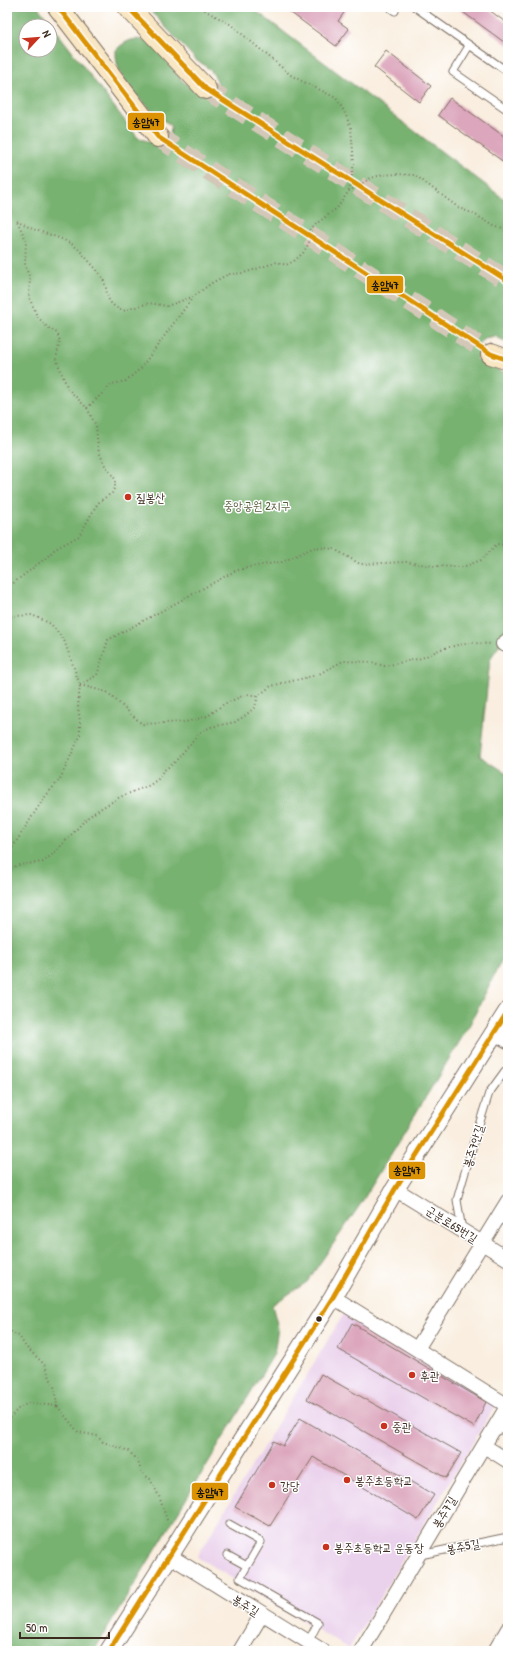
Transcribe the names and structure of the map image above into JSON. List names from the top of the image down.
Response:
{
  "streets": {
    "street": ["군분로65번길", "봉주7길", "봉주길"],
    "lane": ["봉주7안길", "봉주5길"]
  },
  "crossings": [
    ["봉주7안길", "군분로65번길"],
    ["봉주7길", "봉주5길"]
  ],
  "parks": ["중앙공원 2지구"],
  "places": [
    "짚봉산",
    "후관",
    "중관",
    "봉주초등학교",
    "강당",
    "봉주초등학교 운동장"
  ],
  "lines": ["transit line 송암47"],
  "scale_bar": "50 m",
  "north": "top right"
}
